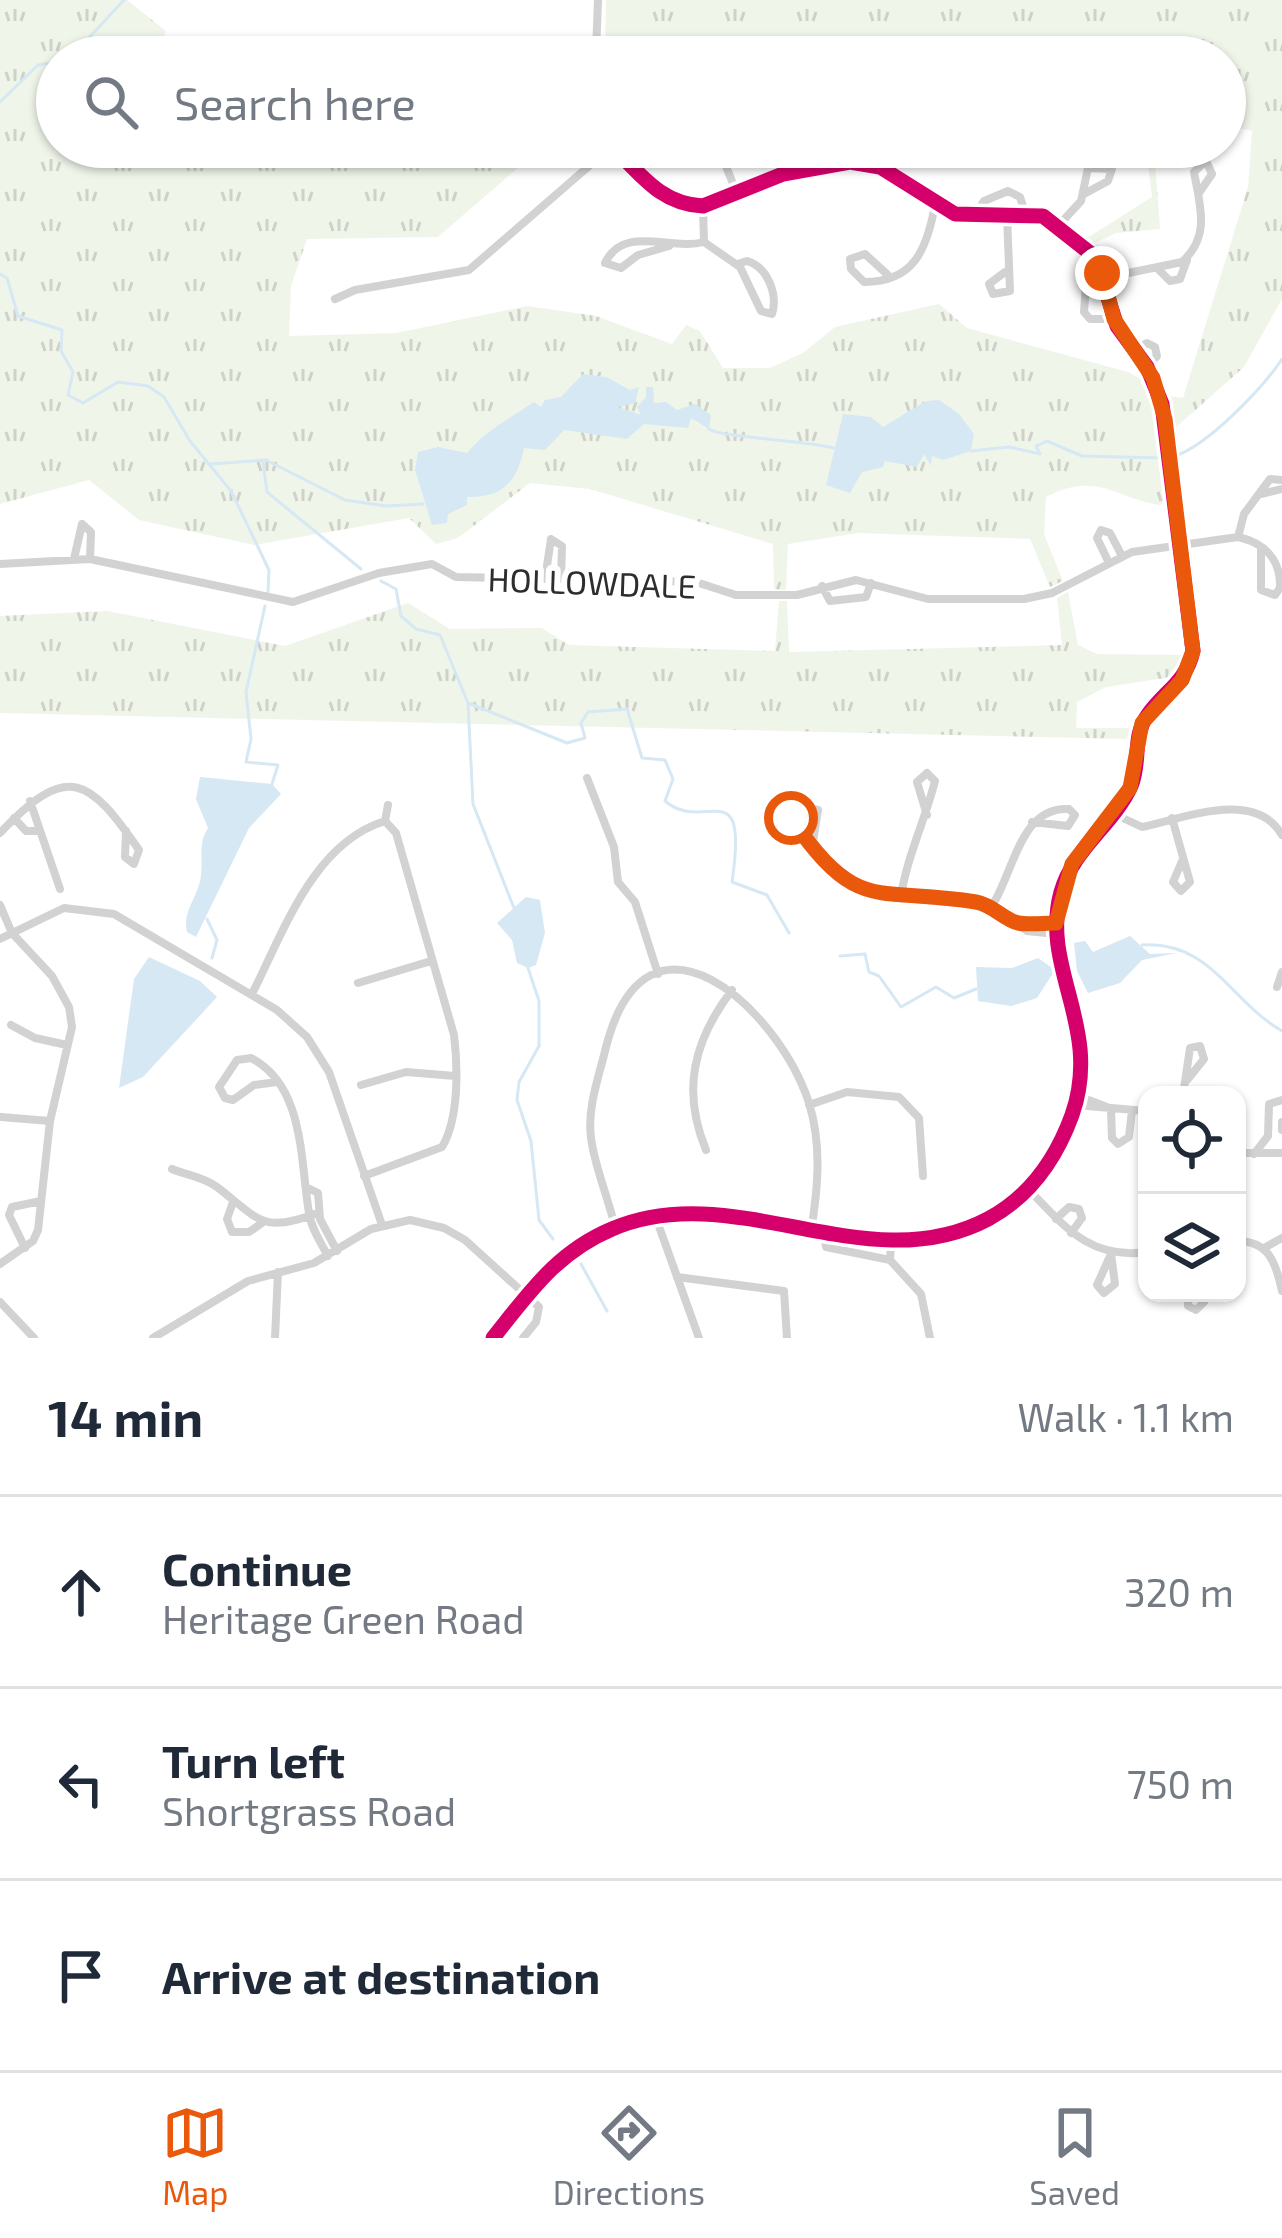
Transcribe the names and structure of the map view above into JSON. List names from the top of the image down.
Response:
{
  "streets": {
    "street": ["HOLLOWDALE"]
  },
  "page": {
    "search": "Search here",
    "heading": ["14 min", "Walk · 1.1 km"],
    "list": [
      ["Continue", "Heritage Green Road", "320 m"],
      ["Turn left", "Shortgrass Road", "750 m"],
      "Arrive at destination"
    ],
    "nav": ["Map", "Directions", "Saved"]
  }
}
